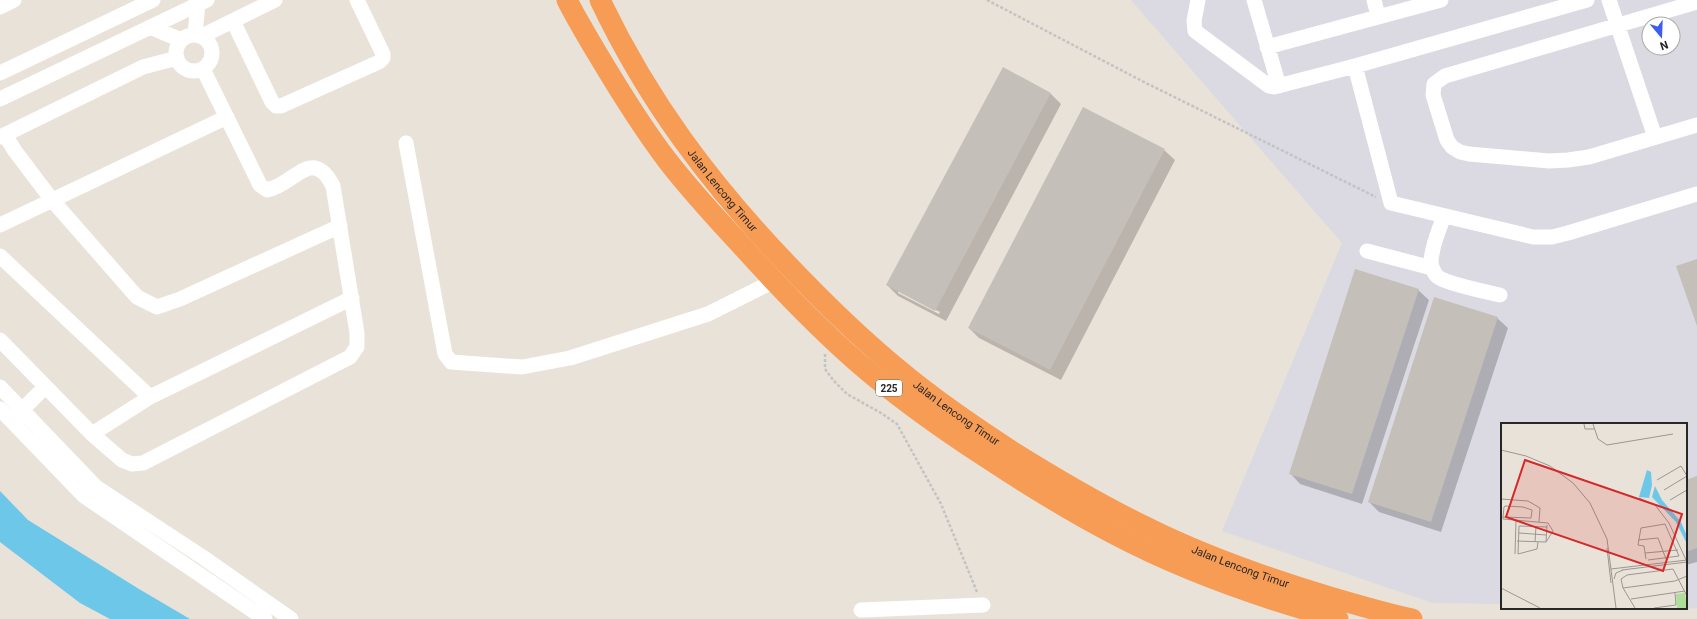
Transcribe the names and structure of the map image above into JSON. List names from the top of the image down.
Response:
{
  "streets": {
    "highway": ["Jalan Lencong Timur", "225"]
  },
  "crossings": [
    ["Jalan Lencong Timur", "225"]
  ],
  "north": "bottom"
}
